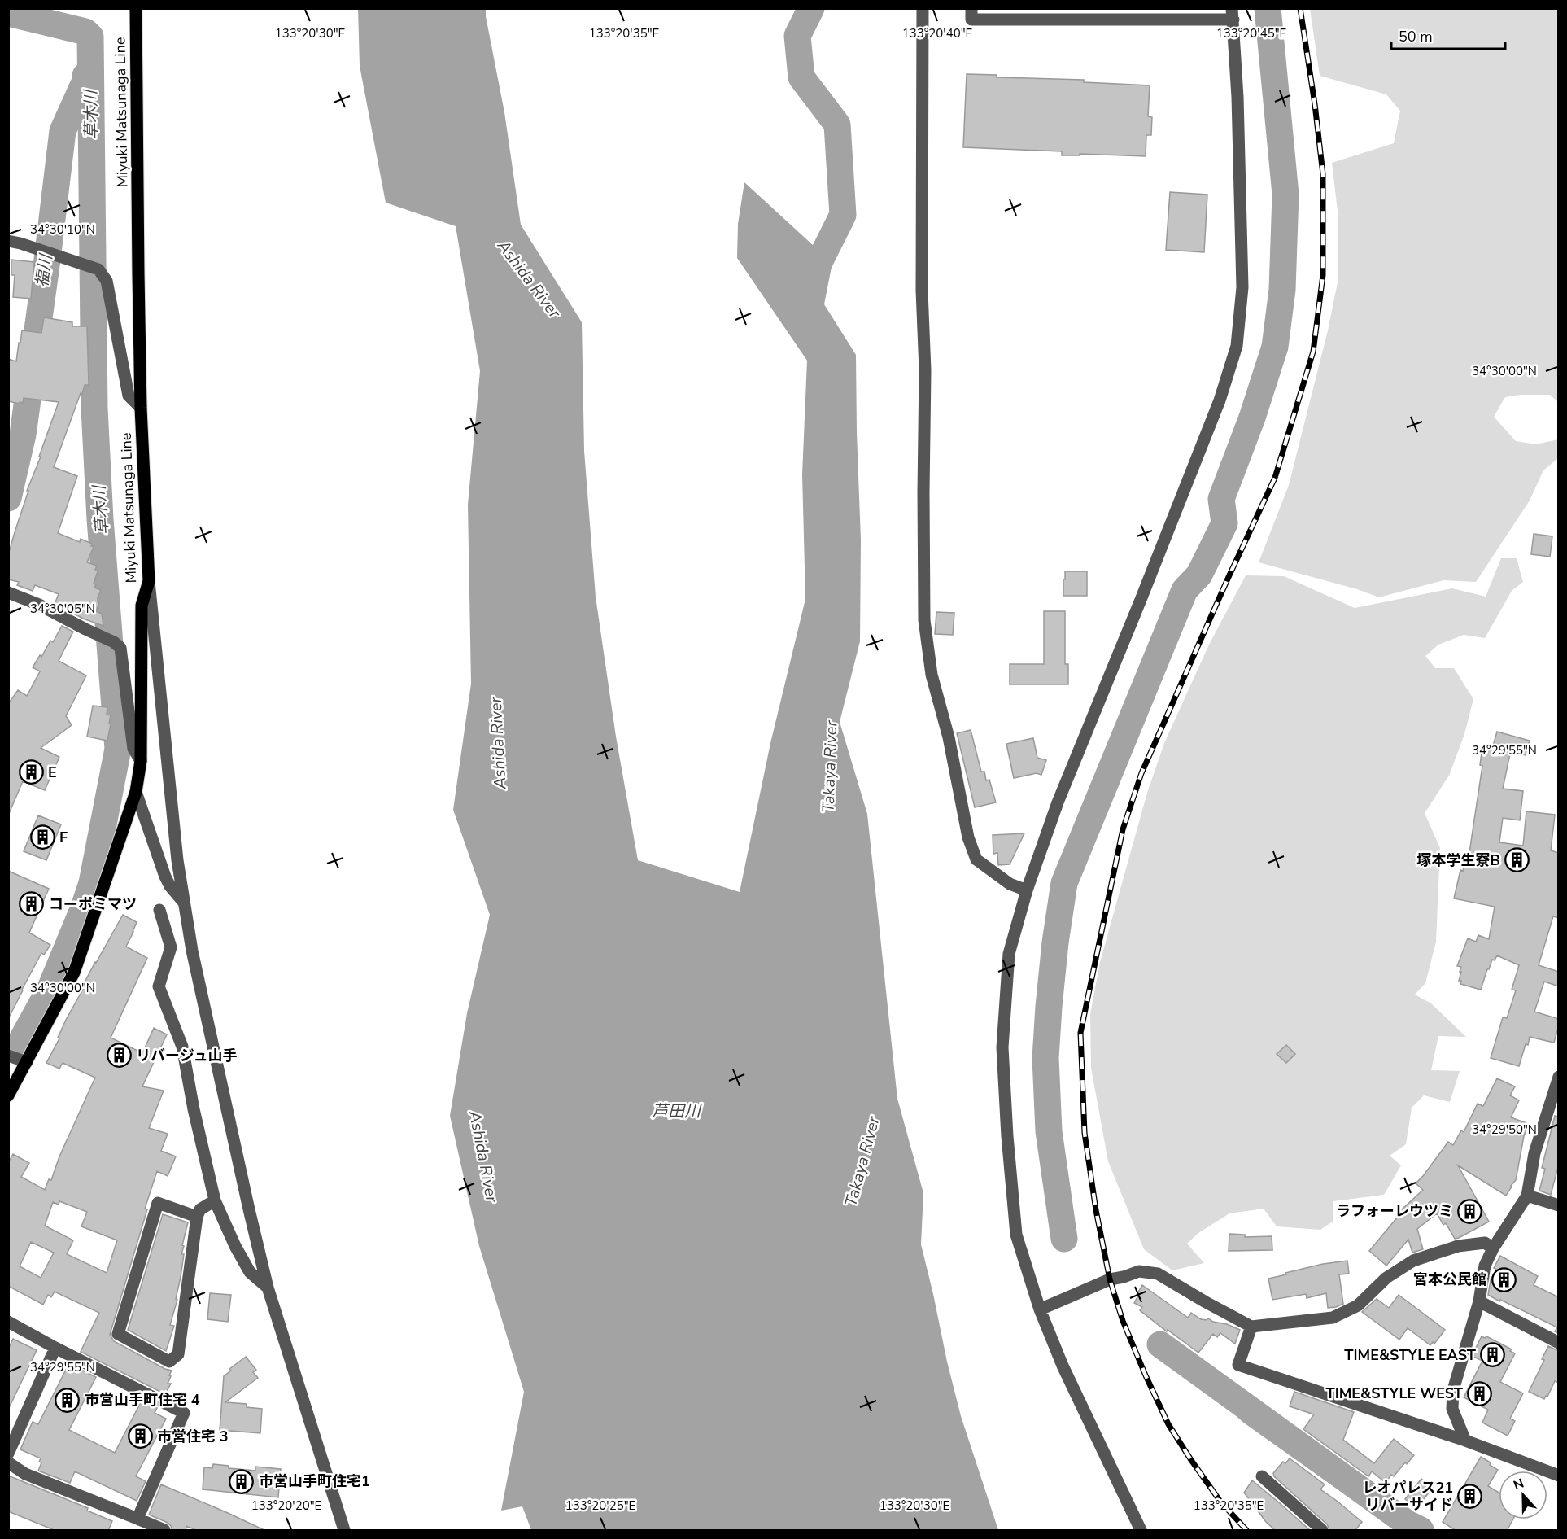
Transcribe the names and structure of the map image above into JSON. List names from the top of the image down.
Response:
{
  "streets": {
    "main road": ["Miyuki Matsunaga Line"]
  },
  "water": [
    "草木川",
    "福川",
    "Ashida River",
    "Takaya River",
    "芦田川"
  ],
  "places": {
    "building": [
      "E",
      "F",
      "塚本学生寮B",
      "コーポミマツ",
      "リバージュ山手",
      "ラフォーレウツミ",
      "宮本公民館",
      "TIME&STYLE EAST",
      "TIME&STYLE WEST",
      "市営山手町住宅 4",
      "市営住宅 3",
      "市営山手町住宅1",
      "レオパレス21 リバーサイド"
    ]
  },
  "scale_bar": "50 m",
  "north": "top",
  "coordinates": [
    "133°20'30\"E",
    "133°20'35\"E",
    "133°20'40\"E",
    "133°20'45\"E",
    "34°30'10\"N",
    "34°30'00\"N",
    "34°30'05\"N",
    "34°29'55\"N",
    "34°29'50\"N",
    "133°20'20\"E",
    "133°20'25\"E"
  ]
}
